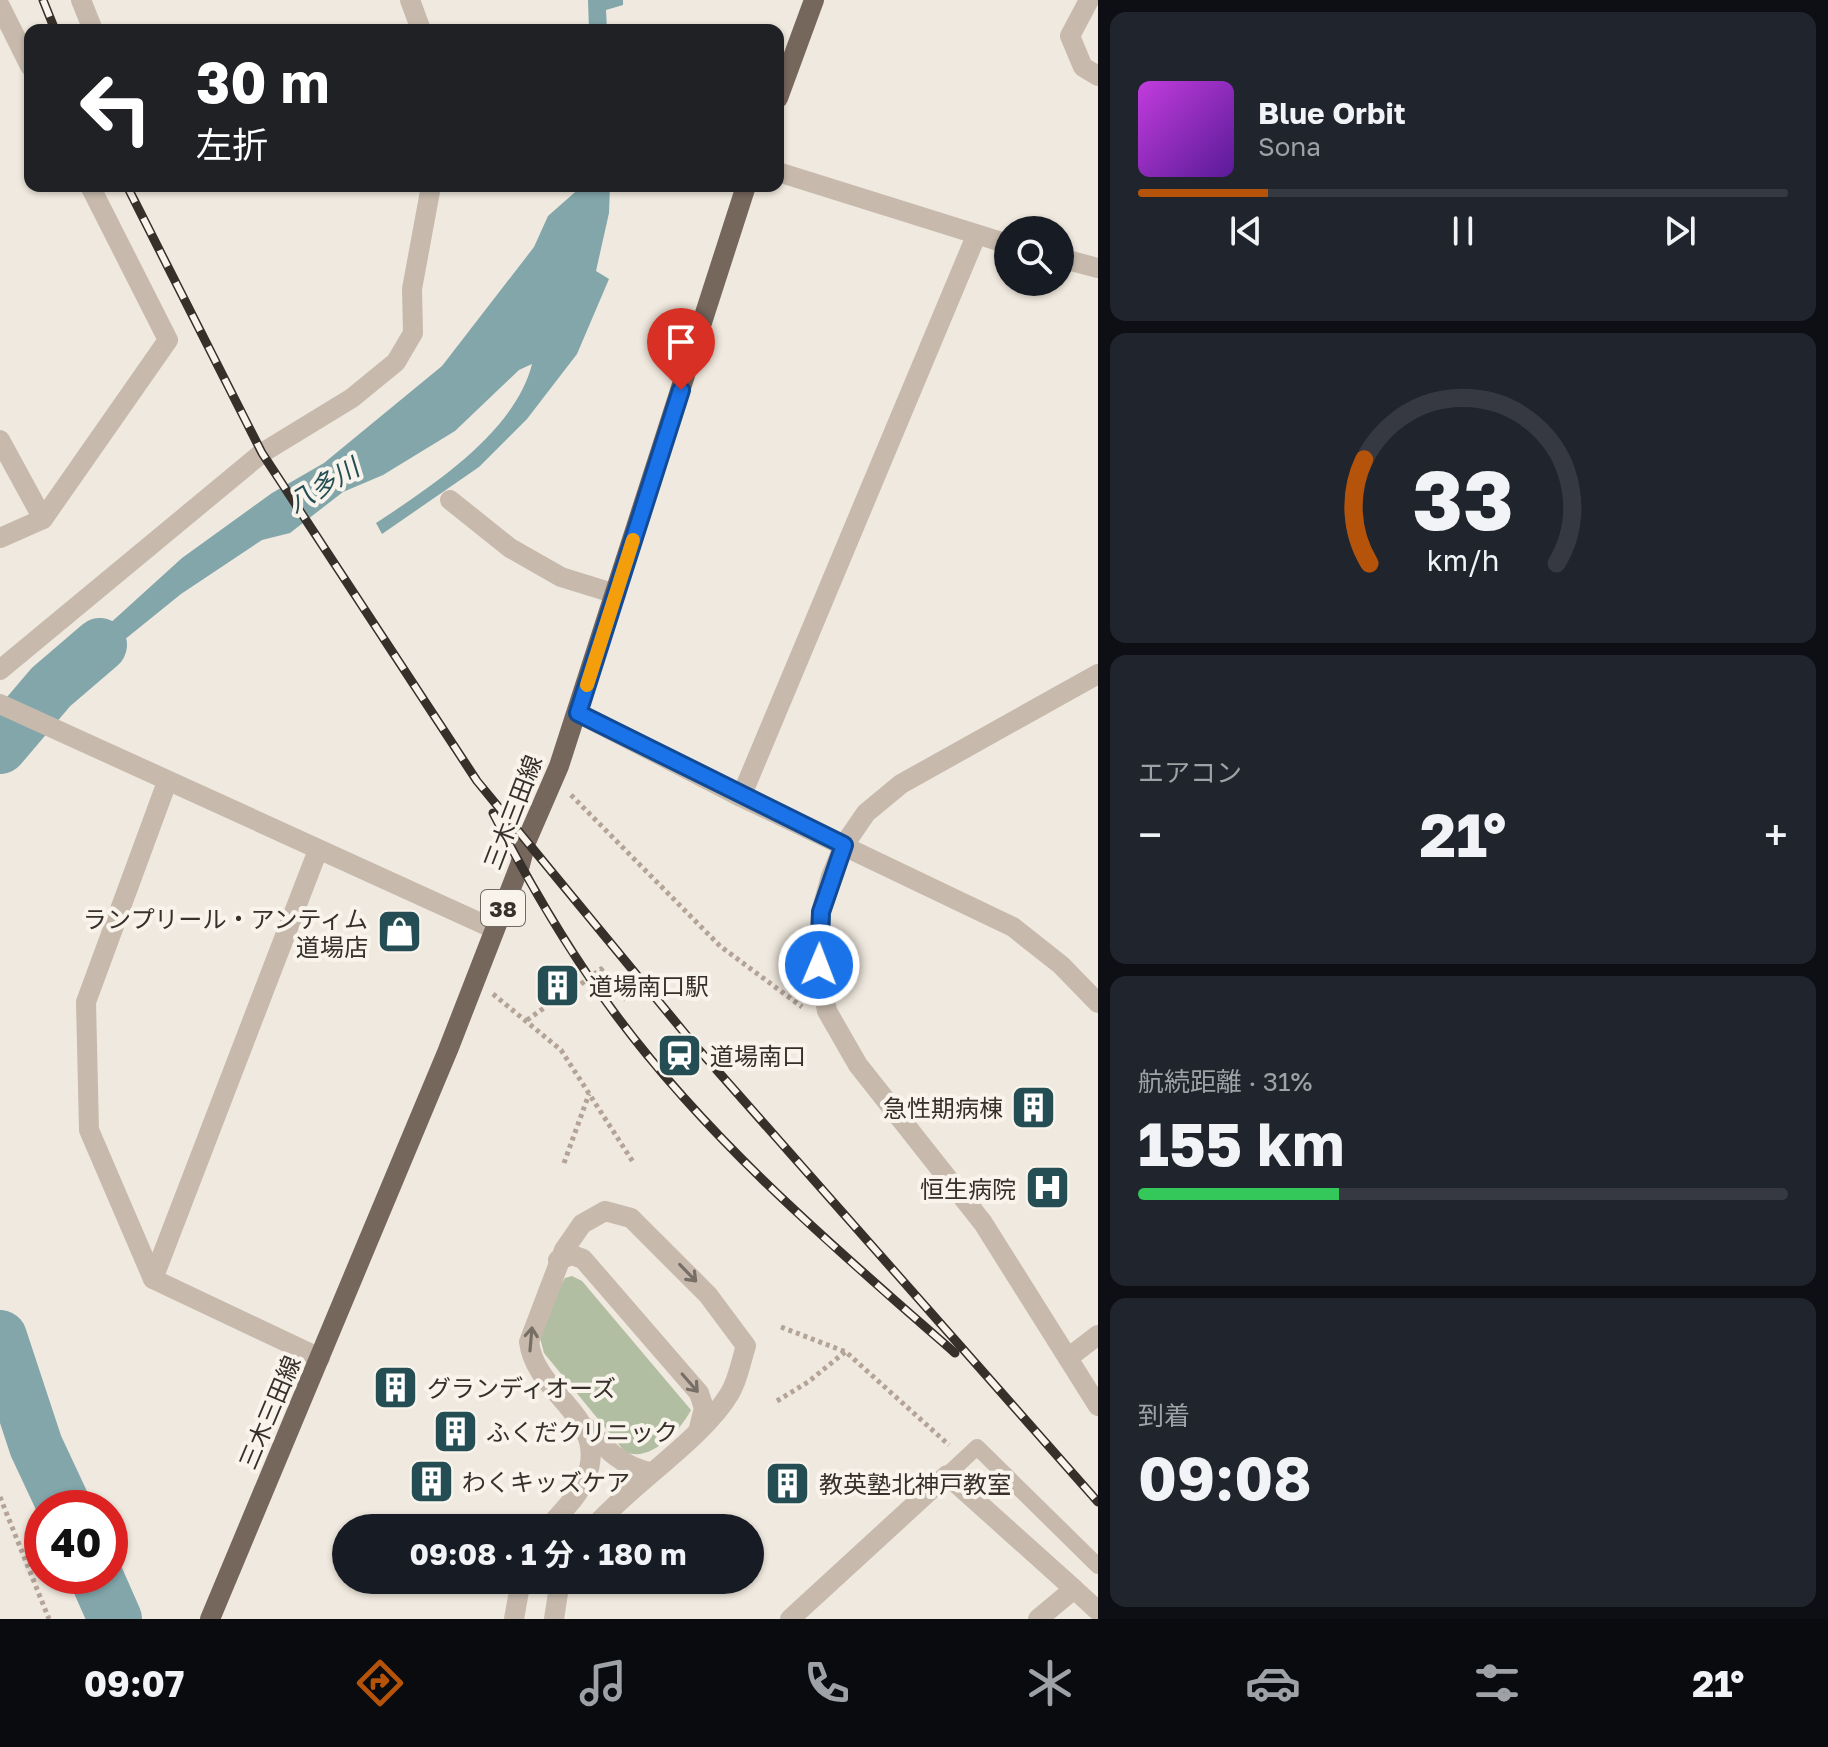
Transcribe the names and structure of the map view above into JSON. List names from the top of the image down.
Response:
{
  "streets": {
    "main road": ["三木三田線", "38"]
  },
  "water": ["八多川"],
  "places": {
    "shop": ["ランプリール・アンティム 道場店"],
    "building": [
      "道場南口駅",
      "急性期病棟",
      "グランディオーズ",
      "ふくだクリニック",
      "わくキッズケア",
      "教英塾北神戸教室"
    ],
    "station": ["道場南口"],
    "hospital": ["恒生病院"]
  },
  "page": {
    "turn": ["30 m", "左折"],
    "song": ["Blue Orbit", "Sona"],
    "tile": [
      "エアコン",
      ["航続距離 · 31%", "155 km"],
      ["到着", "09:08"]
    ],
    "heat": ["−", "21°", "+"],
    "limit": "40",
    "trip": "09:08 · 1 分 · 180 m",
    "tabs": ["09:07", "21°"],
    "gauge": ["33", "km/h"]
  }
}
